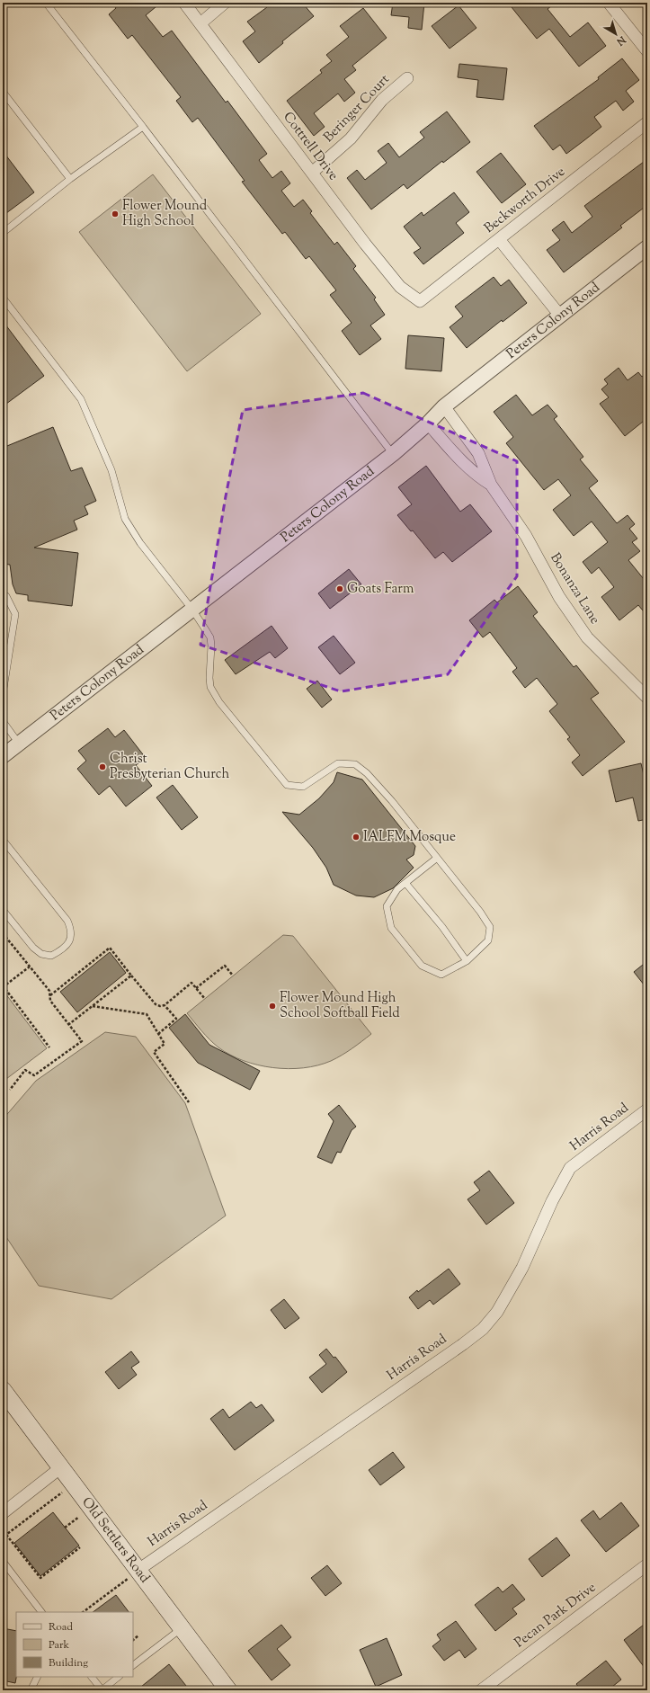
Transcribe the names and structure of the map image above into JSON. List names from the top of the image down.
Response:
{
  "streets": {
    "main road": ["Old Settlers Road"],
    "street": [
      "Beringer Court",
      "Cottrell Drive",
      "Beckworth Drive",
      "Peters Colony Road",
      "Bonanza Lane",
      "Harris Road",
      "Pecan Park Drive"
    ]
  },
  "crossings": [
    ["Beringer Court", "Cottrell Drive"],
    ["Cottrell Drive", "Beckworth Drive"],
    ["Peters Colony Road", "Bonanza Lane"],
    ["Harris Road", "Old Settlers Road"]
  ],
  "places": [
    "Flower Mound High School",
    "Goats Farm",
    "Christ Presbyterian Church",
    "IALFM Mosque",
    "Flower Mound High School Softball Field"
  ],
  "legend": ["Road", "Park", "Building"],
  "north": "bottom right"
}
